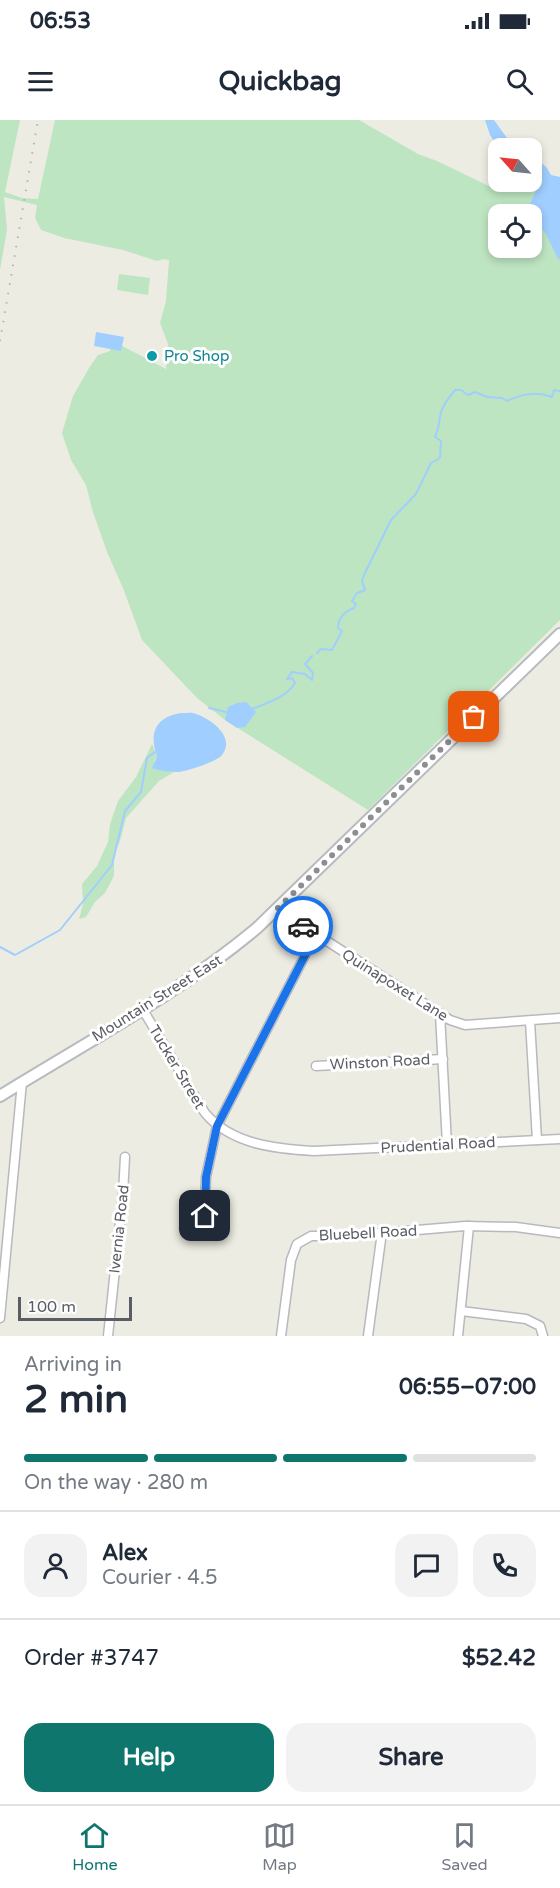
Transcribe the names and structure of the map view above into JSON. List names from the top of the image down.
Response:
{
  "streets": {
    "main road": ["Mountain Street East"],
    "street": [
      "Quinapoxet Lane",
      "Winston Road",
      "Tucker Street",
      "Prudential Road",
      "Ivernia Road",
      "Bluebell Road"
    ]
  },
  "crossings": [
    ["Quinapoxet Lane", "Mountain Street East"],
    ["Mountain Street East", "Tucker Street"],
    ["Tucker Street", "Prudential Road"]
  ],
  "places": ["Pro Shop"],
  "scale_bar": "100 m",
  "north": "top left",
  "page": {
    "status": "06:53",
    "header": "Quickbag",
    "scale": "100 m",
    "heading": ["2 min", "Arriving in", "06:55–07:00"],
    "panel": [
      "Alex",
      "Courier · 4.5",
      "Order #3747",
      "$52.42"
    ],
    "bar": "On the way · 280 m",
    "buttons": ["Help", "Share"],
    "tabs": ["Home", "Map", "Saved"]
  }
}
